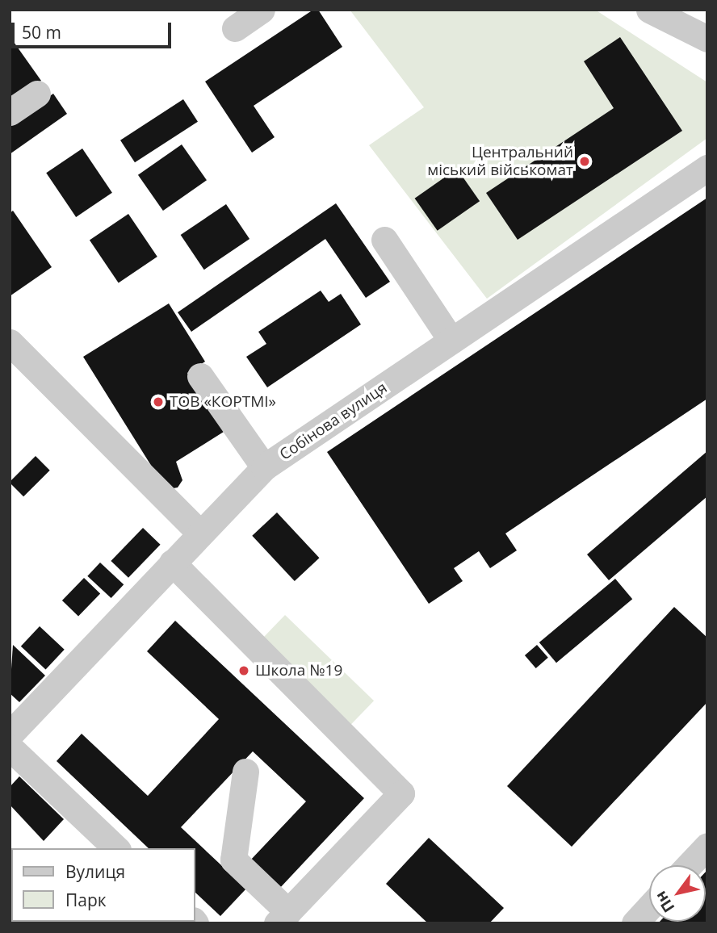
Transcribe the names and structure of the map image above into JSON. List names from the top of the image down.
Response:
{
  "streets": {
    "street": ["Собінова вулиця"]
  },
  "places": ["Центральний міський військомат", "ТОВ «КОРТМІ»", "Школа №19"],
  "legend": ["Вулиця", "Парк"],
  "scale_bar": "50 m",
  "north": "bottom left"
}
